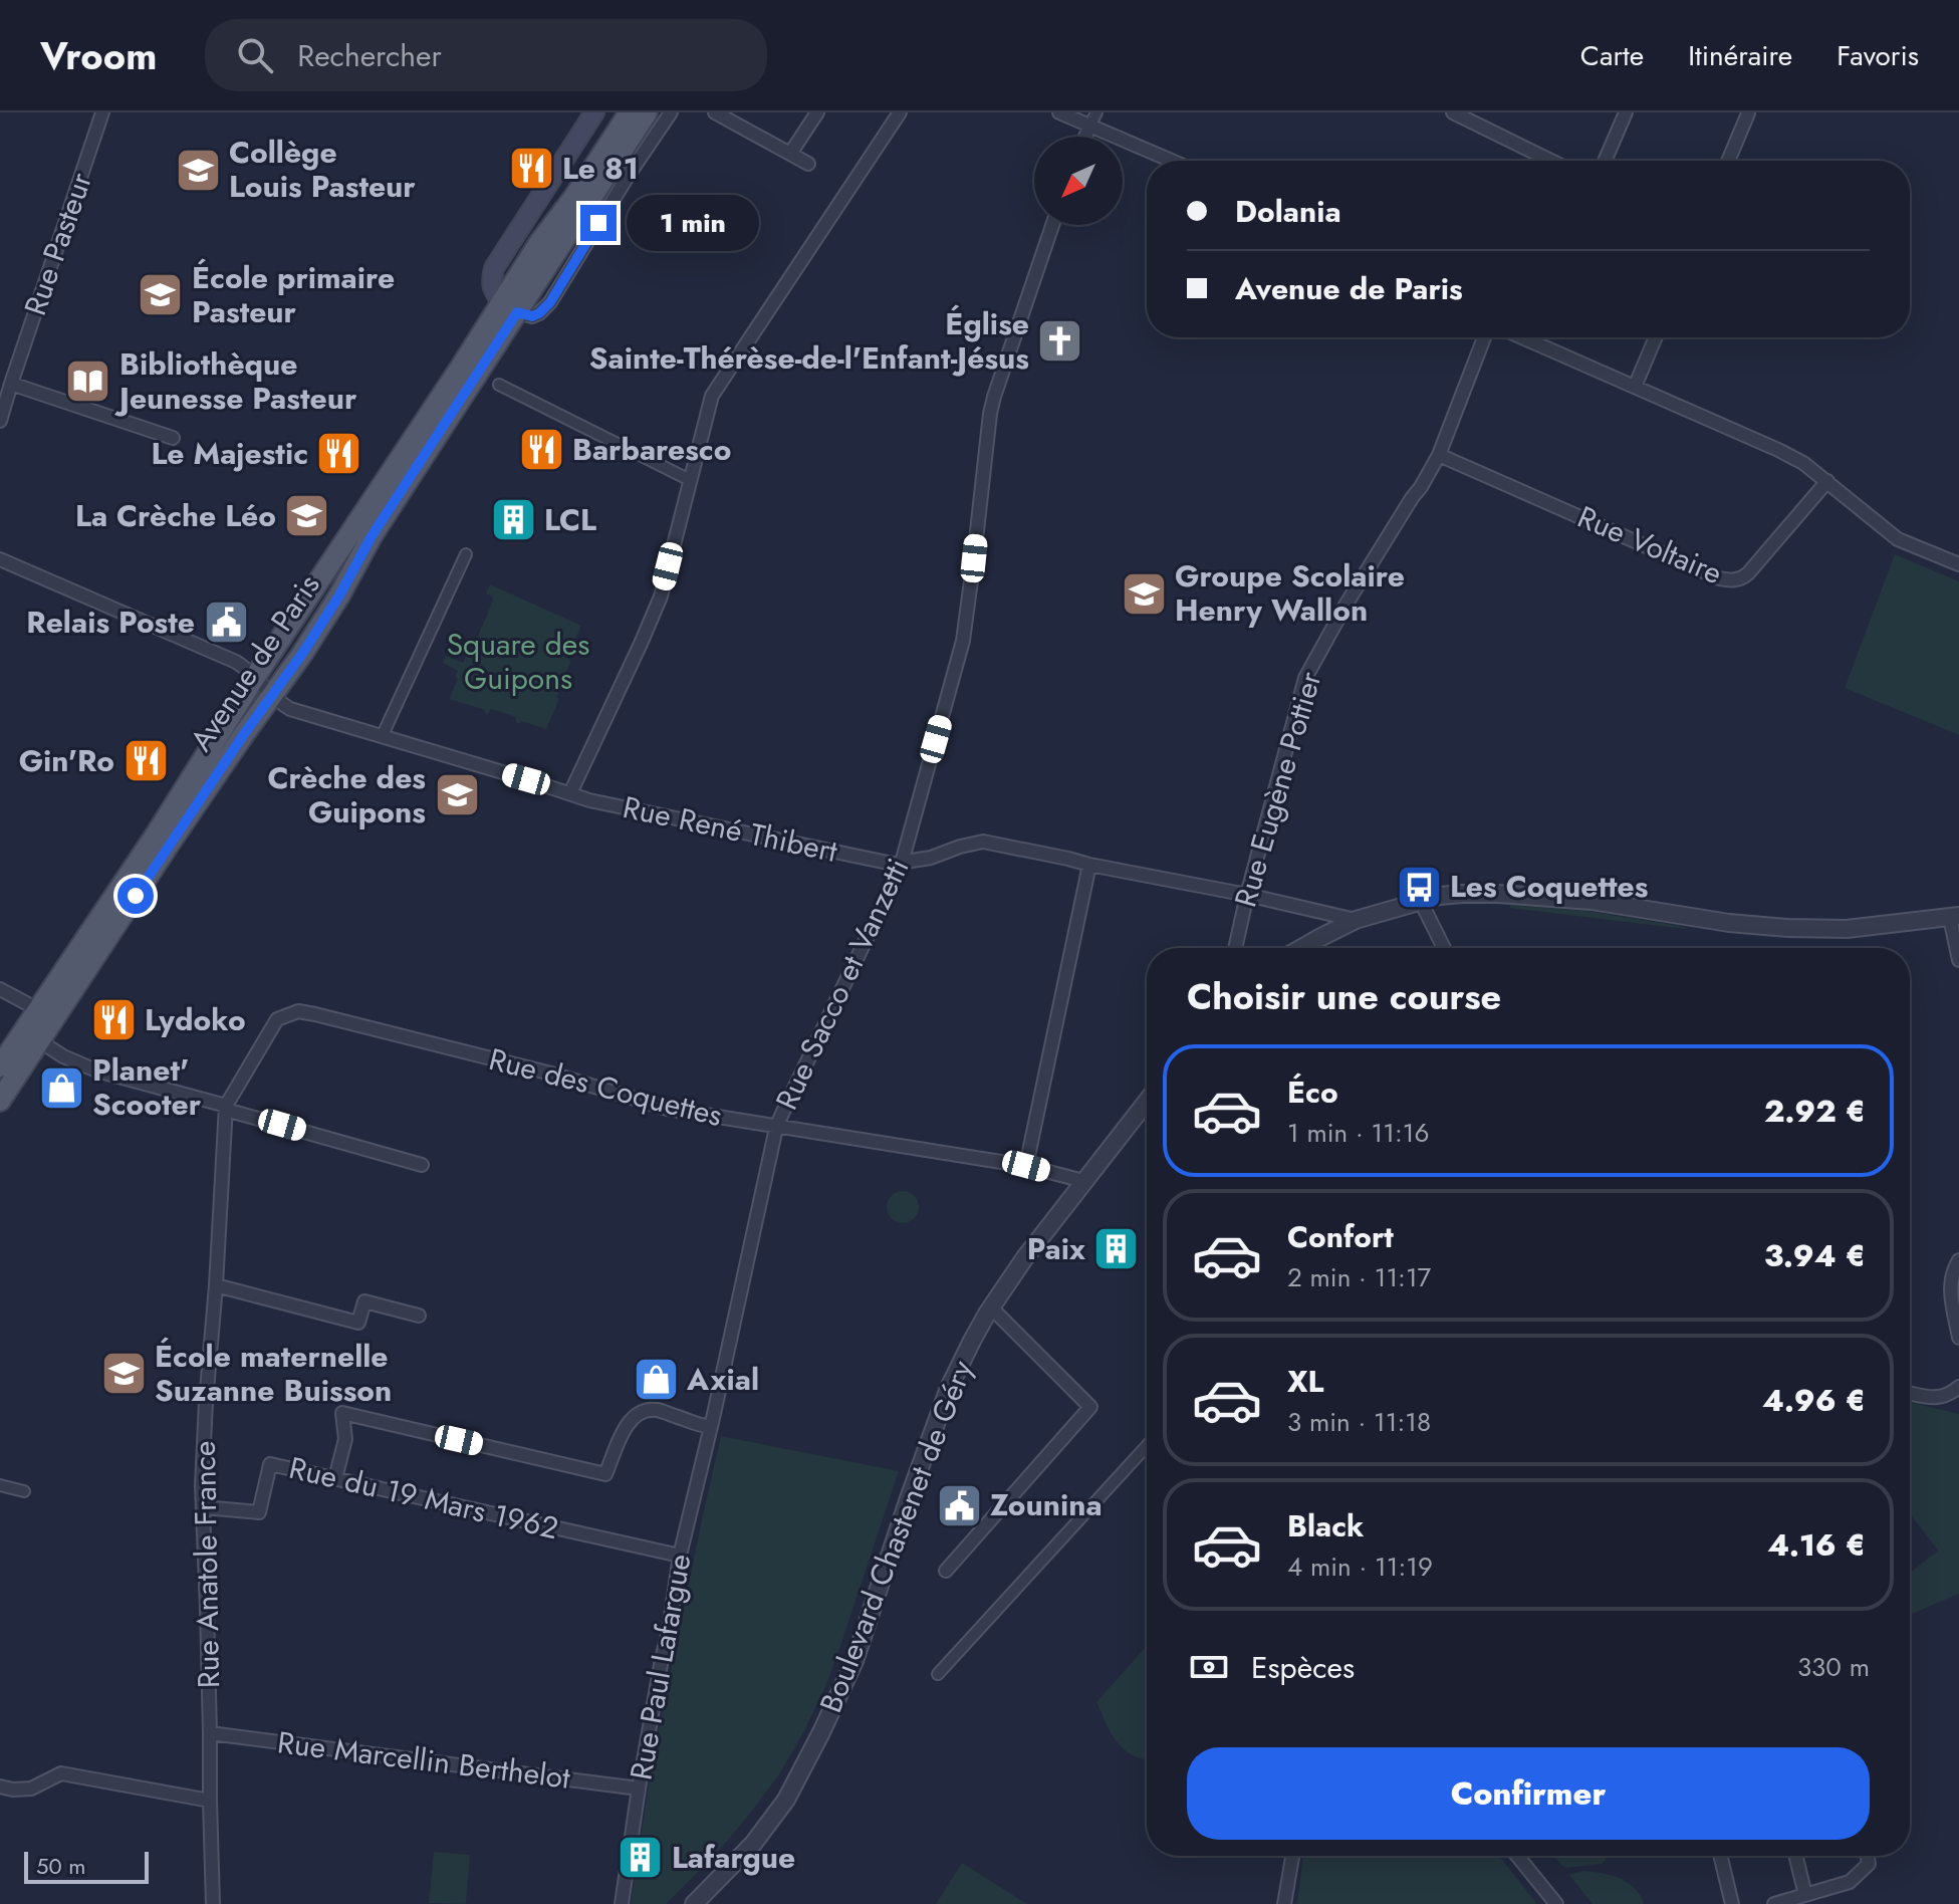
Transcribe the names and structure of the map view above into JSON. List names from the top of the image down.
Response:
{
  "streets": {
    "main road": ["Avenue de Paris"],
    "street": [
      "Rue Pasteur",
      "Rue Voltaire",
      "Rue Eugène Pottier",
      "Rue René Thibert",
      "Rue Sacco et Vanzetti",
      "Rue des Coquettes",
      "Rue du 19 Mars 1962",
      "Boulevard Chastenet de Géry",
      "Rue Anatole France",
      "Rue Paul Lafargue",
      "Rue Marcellin Berthelot"
    ]
  },
  "crossings": [
    ["Rue Voltaire", "Rue Eugène Pottier"],
    ["Avenue de Paris", "Rue René Thibert"],
    ["Rue Eugène Pottier", "Rue René Thibert"],
    ["Rue René Thibert", "Rue Sacco et Vanzetti"],
    ["Rue Sacco et Vanzetti", "Rue des Coquettes"],
    ["Rue Sacco et Vanzetti", "Rue Paul Lafargue"],
    ["Rue des Coquettes", "Boulevard Chastenet de Géry"],
    ["Rue des Coquettes", "Rue Anatole France"],
    ["Rue du 19 Mars 1962", "Rue Anatole France"],
    ["Rue du 19 Mars 1962", "Rue Paul Lafargue"],
    ["Rue Anatole France", "Rue Marcellin Berthelot"],
    ["Rue Paul Lafargue", "Rue Marcellin Berthelot"]
  ],
  "parks": ["Square des Guipons"],
  "places": {
    "restaurant": [
      "Le 81",
      "Barbaresco",
      "Le Majestic",
      "Gin'Ro",
      "Lydoko"
    ],
    "school or university": [
      "Collège Louis Pasteur",
      "École primaire Pasteur",
      "La Crèche Léo",
      "Groupe Scolaire Henry Wallon",
      "Crèche des Guipons",
      "École maternelle Suzanne Buisson"
    ],
    "church": ["Église Sainte-Thérèse-de-l'Enfant-Jésus"],
    "library": ["Bibliothèque Jeunesse Pasteur"],
    "building": ["LCL", "Paix", "Lafargue"],
    "public building": ["Relais Poste", "Zounina"],
    "bus stop": ["Les Coquettes"],
    "shop": ["Planet' Scooter", "Axial"]
  },
  "scale_bar": "50 m",
  "north": "bottom left",
  "page": {
    "header": "Vroom",
    "search": "Rechercher",
    "nav": ["Carte", "Itinéraire", "Favoris"],
    "banner": ["Dolania", "Avenue de Paris"],
    "bubble": "1 min",
    "heading": "Choisir une course",
    "list": [
      {
        "name": "Éco",
        "note": "1 min · 11:16",
        "value": "2.92 €"
      },
      {
        "name": "Confort",
        "note": "2 min · 11:17",
        "value": "3.94 €"
      },
      {
        "name": "XL",
        "note": "3 min · 11:18",
        "value": "4.96 €"
      },
      {
        "name": "Black",
        "note": "4 min · 11:19",
        "value": "4.16 €"
      }
    ],
    "pay": ["Espèces", "330 m"],
    "buttons": "Confirmer",
    "scale": "50 m"
  }
}
